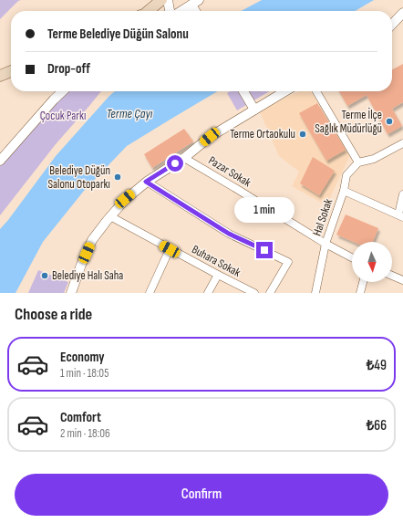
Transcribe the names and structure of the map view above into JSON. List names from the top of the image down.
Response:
{
  "streets": {
    "street": ["Pazar Sokak", "Hal Sokak", "Buhara Sokak"]
  },
  "crossings": [
    ["Pazar Sokak", "Hal Sokak"]
  ],
  "water": ["Terme Çayı"],
  "parks": ["Çocuk Parkı"],
  "places": [
    "Terme İlçe Sağlık Müdürlüğü",
    "Terme Ortaokulu",
    "Belediye Düğün Salonu Otoparkı",
    "Belediye Halı Saha"
  ],
  "north": "bottom",
  "page": {
    "banner": ["Terme Belediye Düğün Salonu", "Drop-off"],
    "bubble": "1 min",
    "heading": "Choose a ride",
    "list": [
      {
        "name": "Economy",
        "note": "1 min · 18:05",
        "value": "₺49"
      },
      {
        "name": "Comfort",
        "note": "2 min · 18:06",
        "value": "₺66"
      }
    ],
    "buttons": "Confirm"
  }
}
